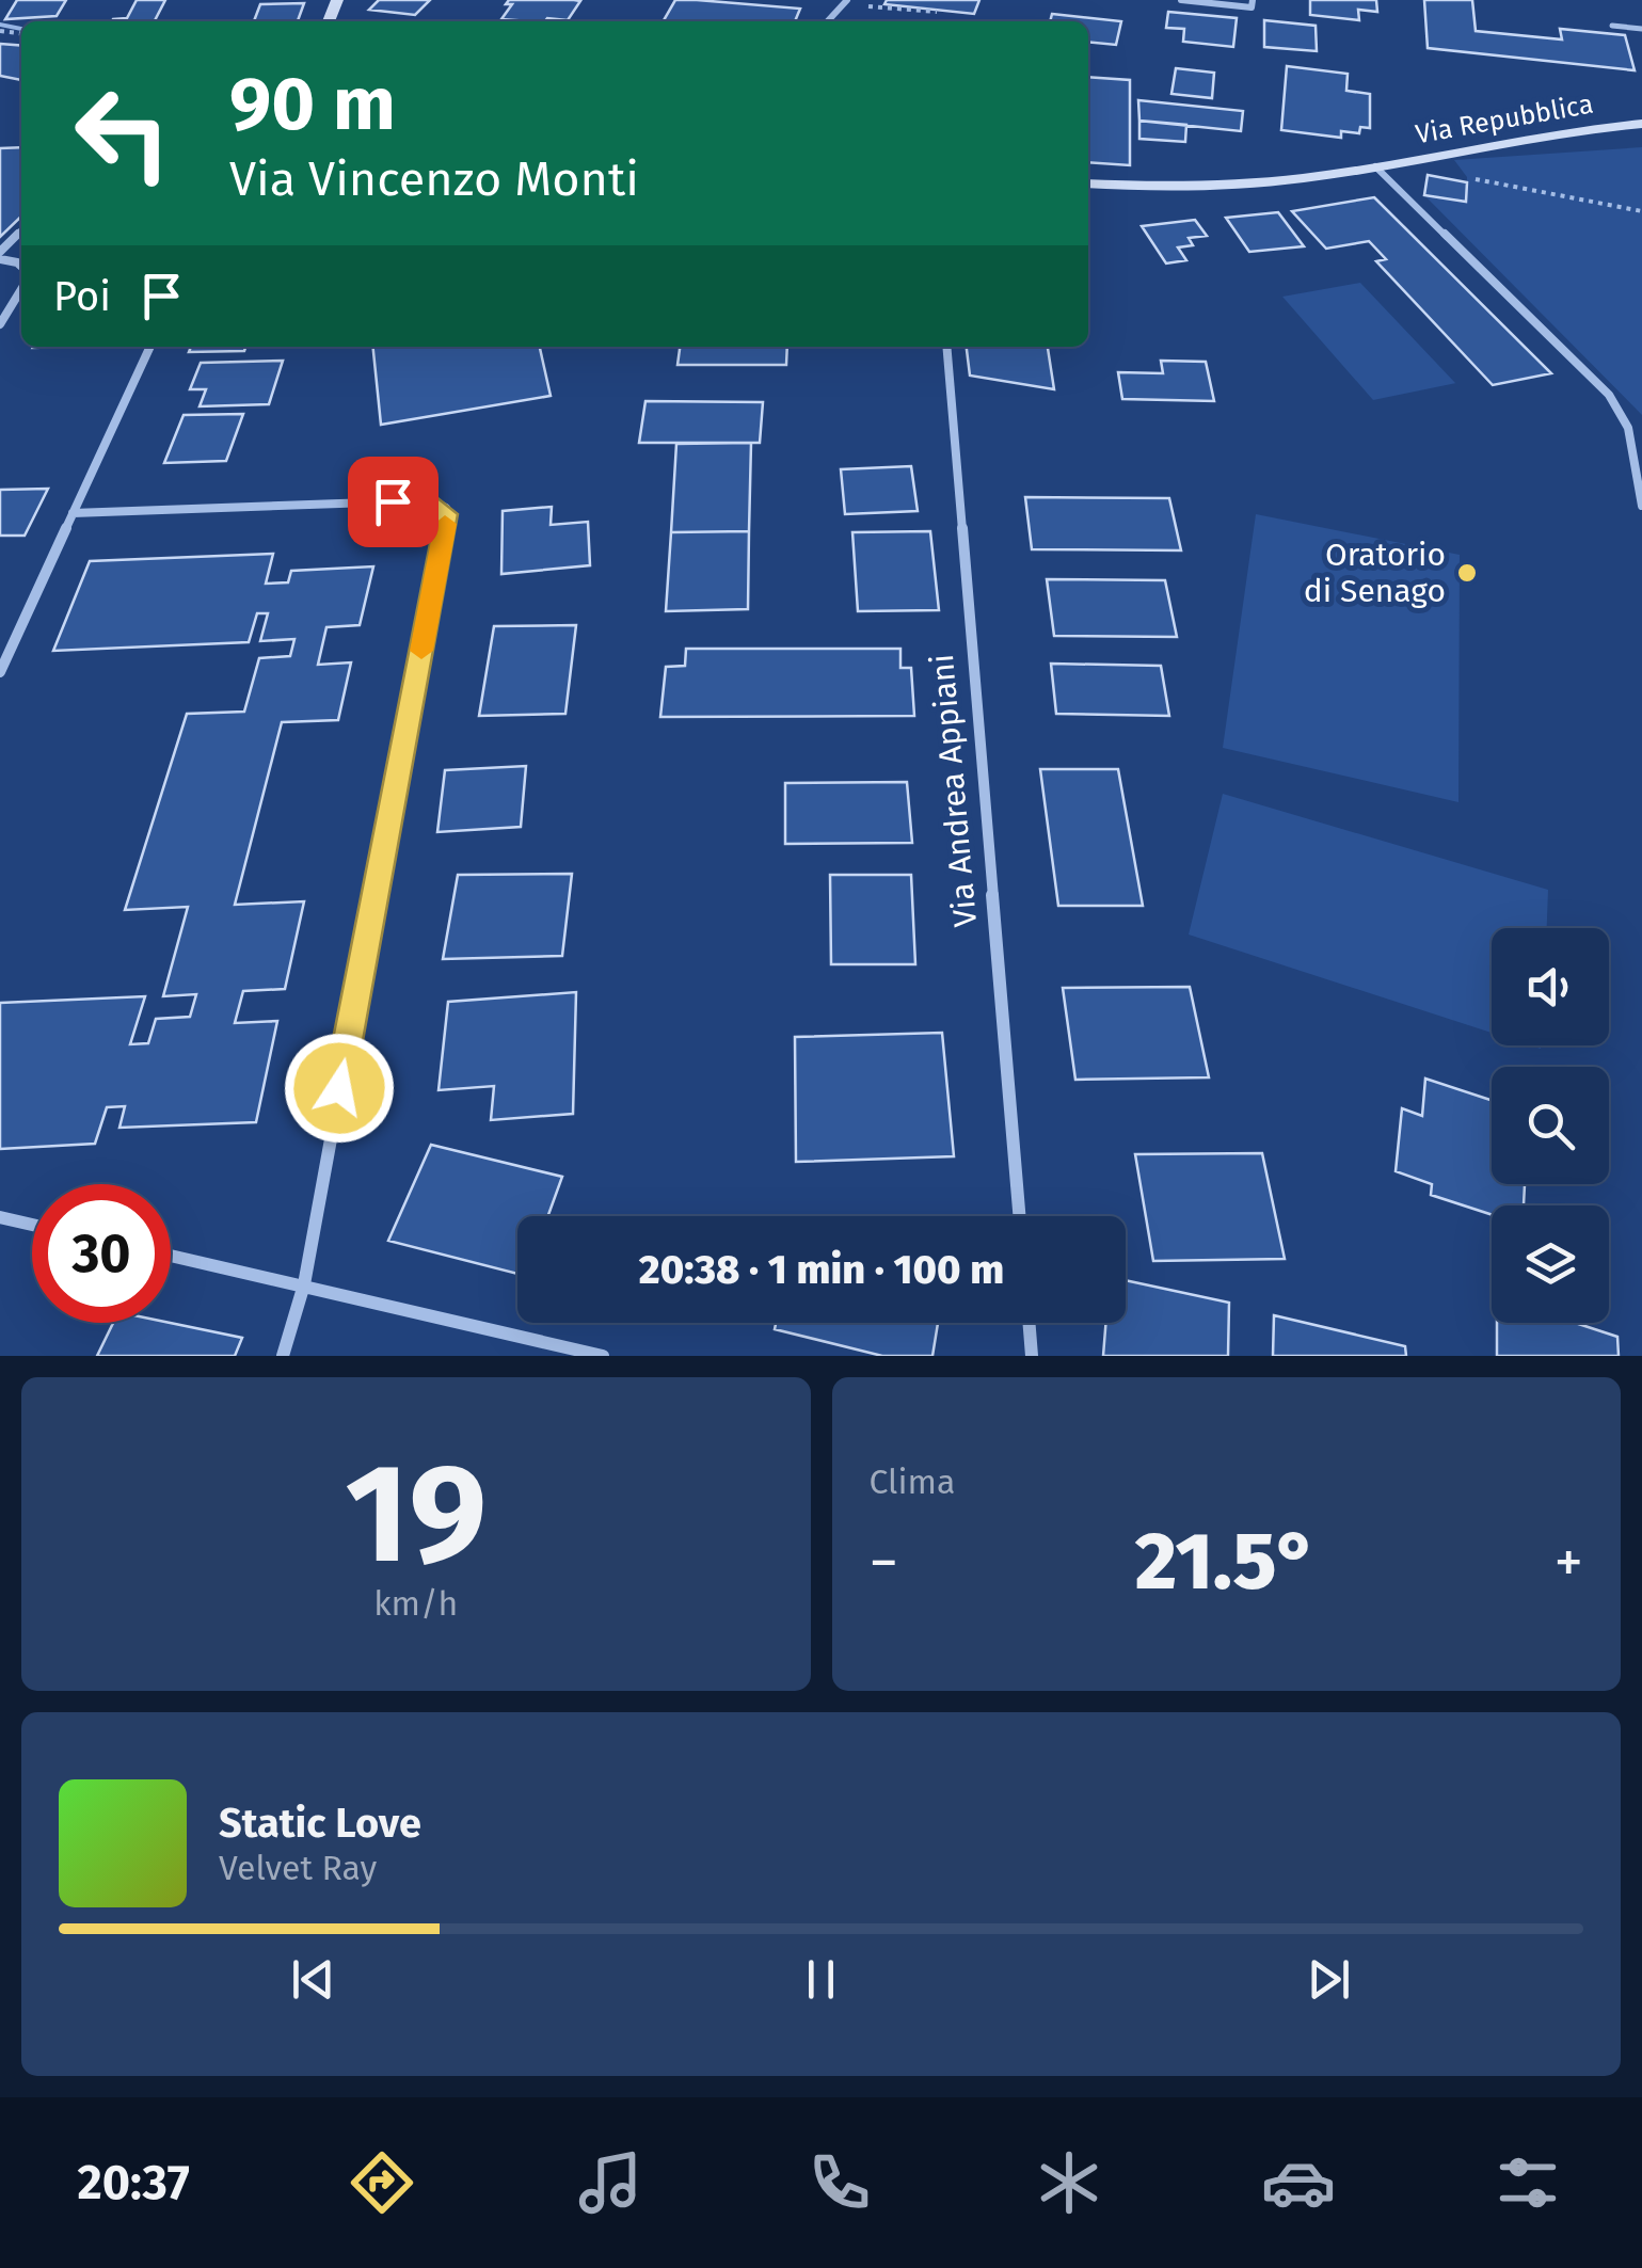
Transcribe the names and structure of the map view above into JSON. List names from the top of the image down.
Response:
{
  "streets": {
    "street": ["Via Repubblica", "Via Andrea Appiani"]
  },
  "places": ["Oratorio di Senago"],
  "page": {
    "turn": ["90 m", "Via Vincenzo Monti"],
    "then": "Poi",
    "limit": "30",
    "trip": "20:38 · 1 min · 100 m",
    "tile": [
      ["19", "km/h"],
      "Clima"
    ],
    "heat": ["−", "21.5°", "+"],
    "song": ["Static Love", "Velvet Ray"],
    "tabs": "20:37"
  }
}
